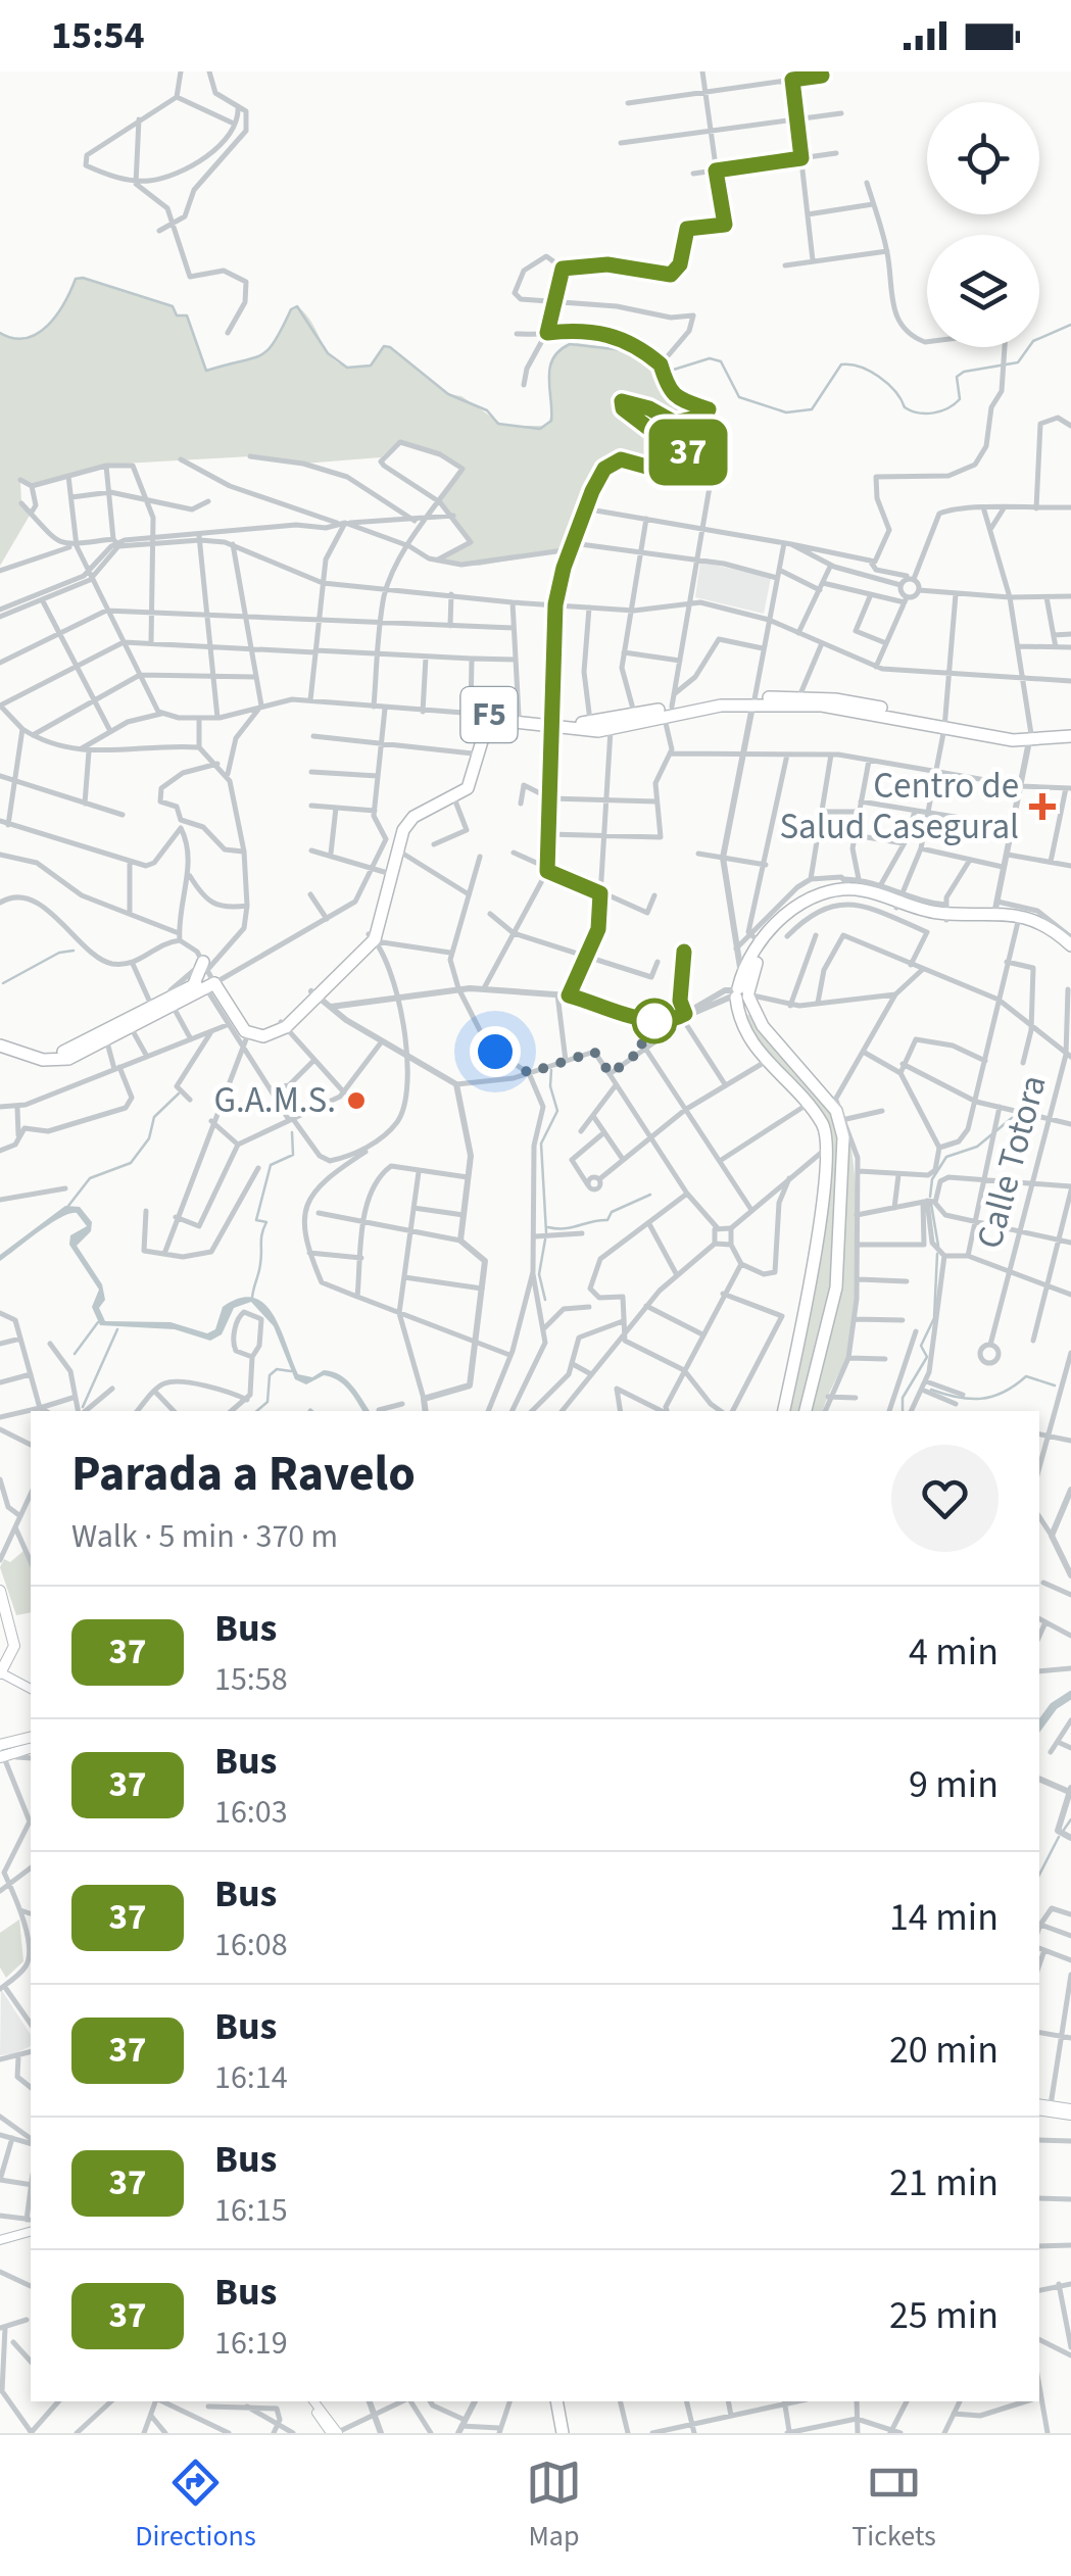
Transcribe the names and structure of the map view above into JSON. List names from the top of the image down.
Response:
{
  "streets": {
    "highway": ["F5"],
    "street": ["Calle Totora"]
  },
  "places": {
    "health": ["Centro de Salud Casegural"],
    "other": ["G.A.M.S."]
  },
  "lines": ["bus line 37"],
  "page": {
    "status": "15:54",
    "on_map": "37",
    "heading": ["Parada a Ravelo", "Walk · 5 min · 370 m"],
    "list": [
      {
        "mark": "37",
        "name": "Bus",
        "note": "15:58",
        "value": "4 min"
      },
      {
        "mark": "37",
        "name": "Bus",
        "note": "16:03",
        "value": "9 min"
      },
      {
        "mark": "37",
        "name": "Bus",
        "note": "16:08",
        "value": "14 min"
      },
      {
        "mark": "37",
        "name": "Bus",
        "note": "16:14",
        "value": "20 min"
      },
      {
        "mark": "37",
        "name": "Bus",
        "note": "16:15",
        "value": "21 min"
      },
      {
        "mark": "37",
        "name": "Bus",
        "note": "16:19",
        "value": "25 min"
      }
    ],
    "tabs": ["Directions", "Map", "Tickets"]
  }
}
